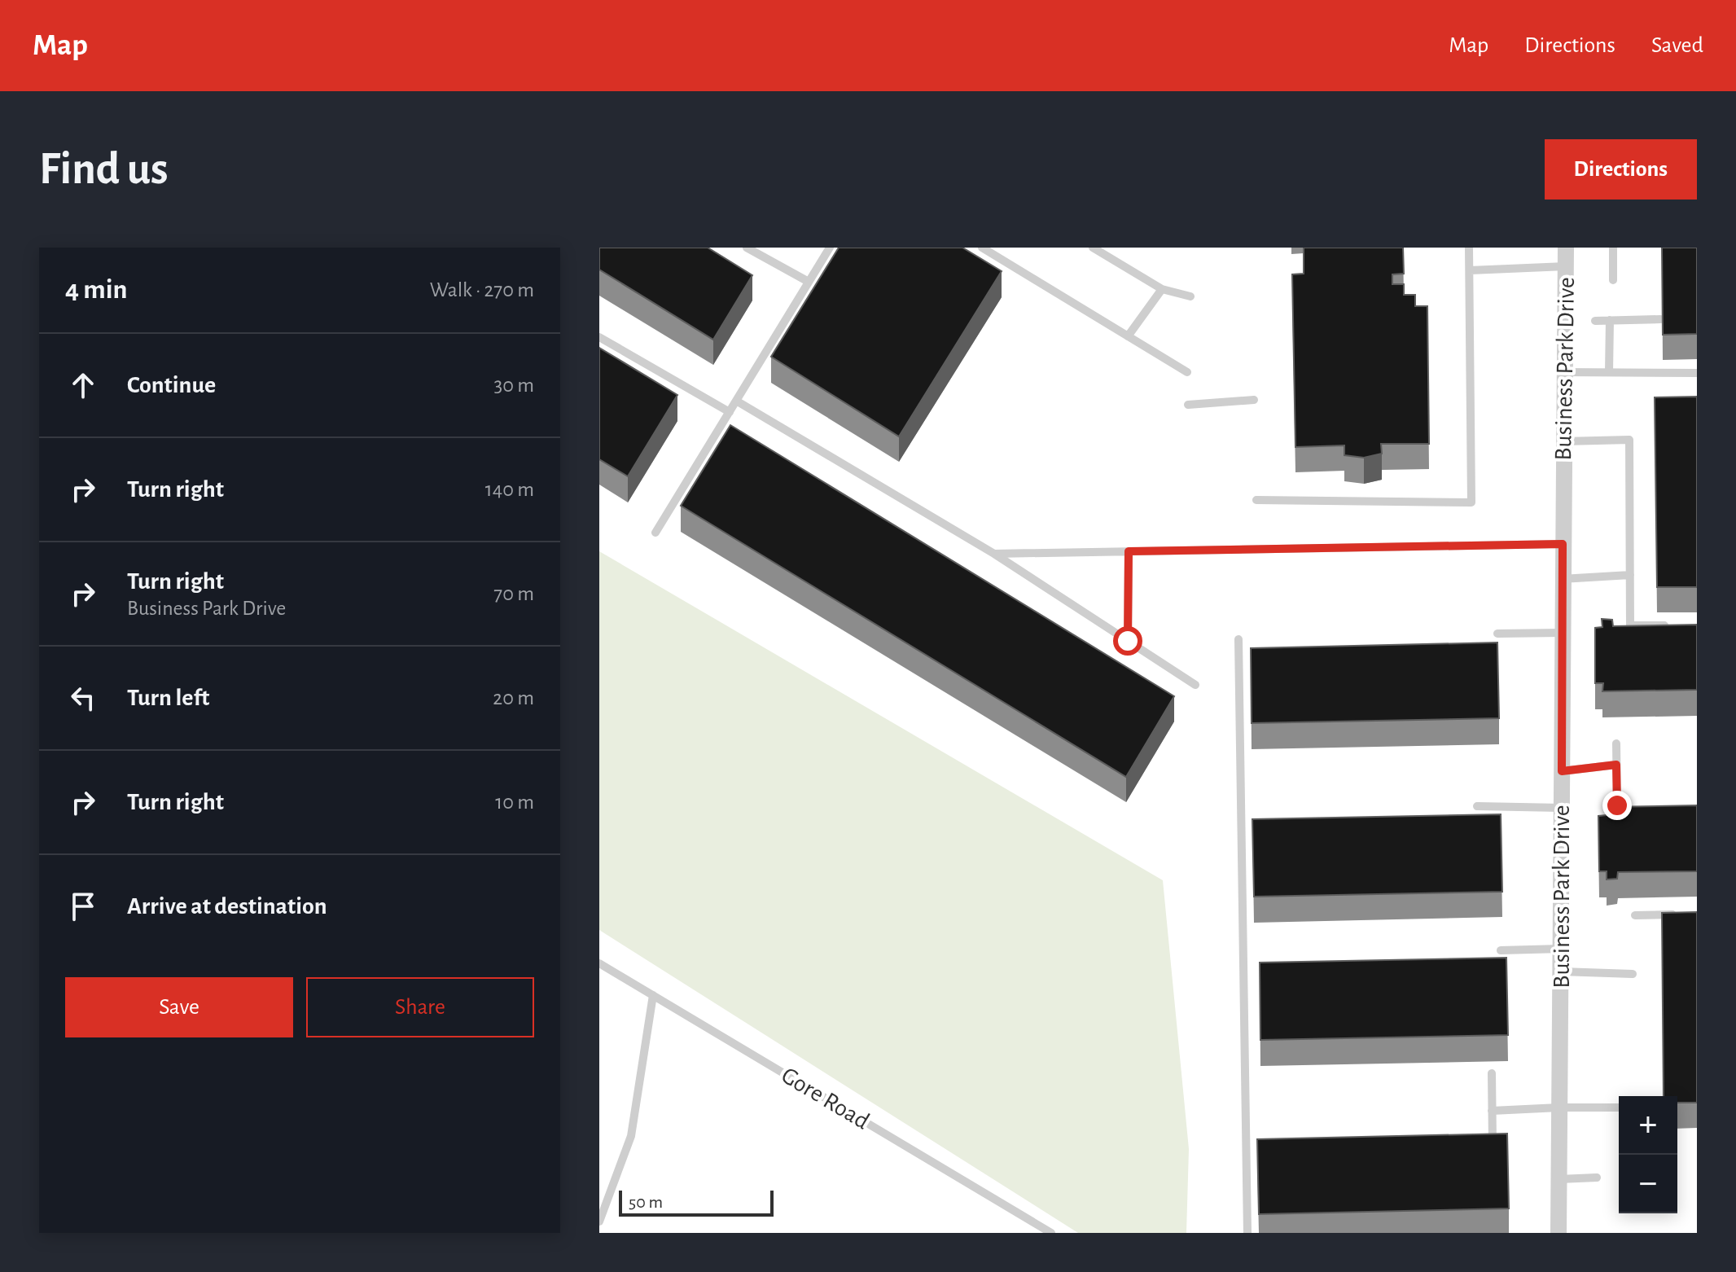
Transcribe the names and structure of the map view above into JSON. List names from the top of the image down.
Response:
{
  "streets": {
    "street": ["Business Park Drive"],
    "lane": ["Gore Road"]
  },
  "scale_bar": "50 m",
  "page": {
    "header": "Map",
    "nav": ["Map", "Directions", "Saved"],
    "buttons": [
      "Directions",
      ["Save", "Share"]
    ],
    "title": "Find us",
    "heading": ["4 min", "Walk · 270 m"],
    "list": [
      ["Continue", "30 m"],
      ["Turn right", "140 m"],
      ["Turn right", "Business Park Drive", "70 m"],
      ["Turn left", "20 m"],
      ["Turn right", "10 m"],
      "Arrive at destination"
    ],
    "map_buttons": ["+", "−"],
    "scale": "50 m"
  }
}
